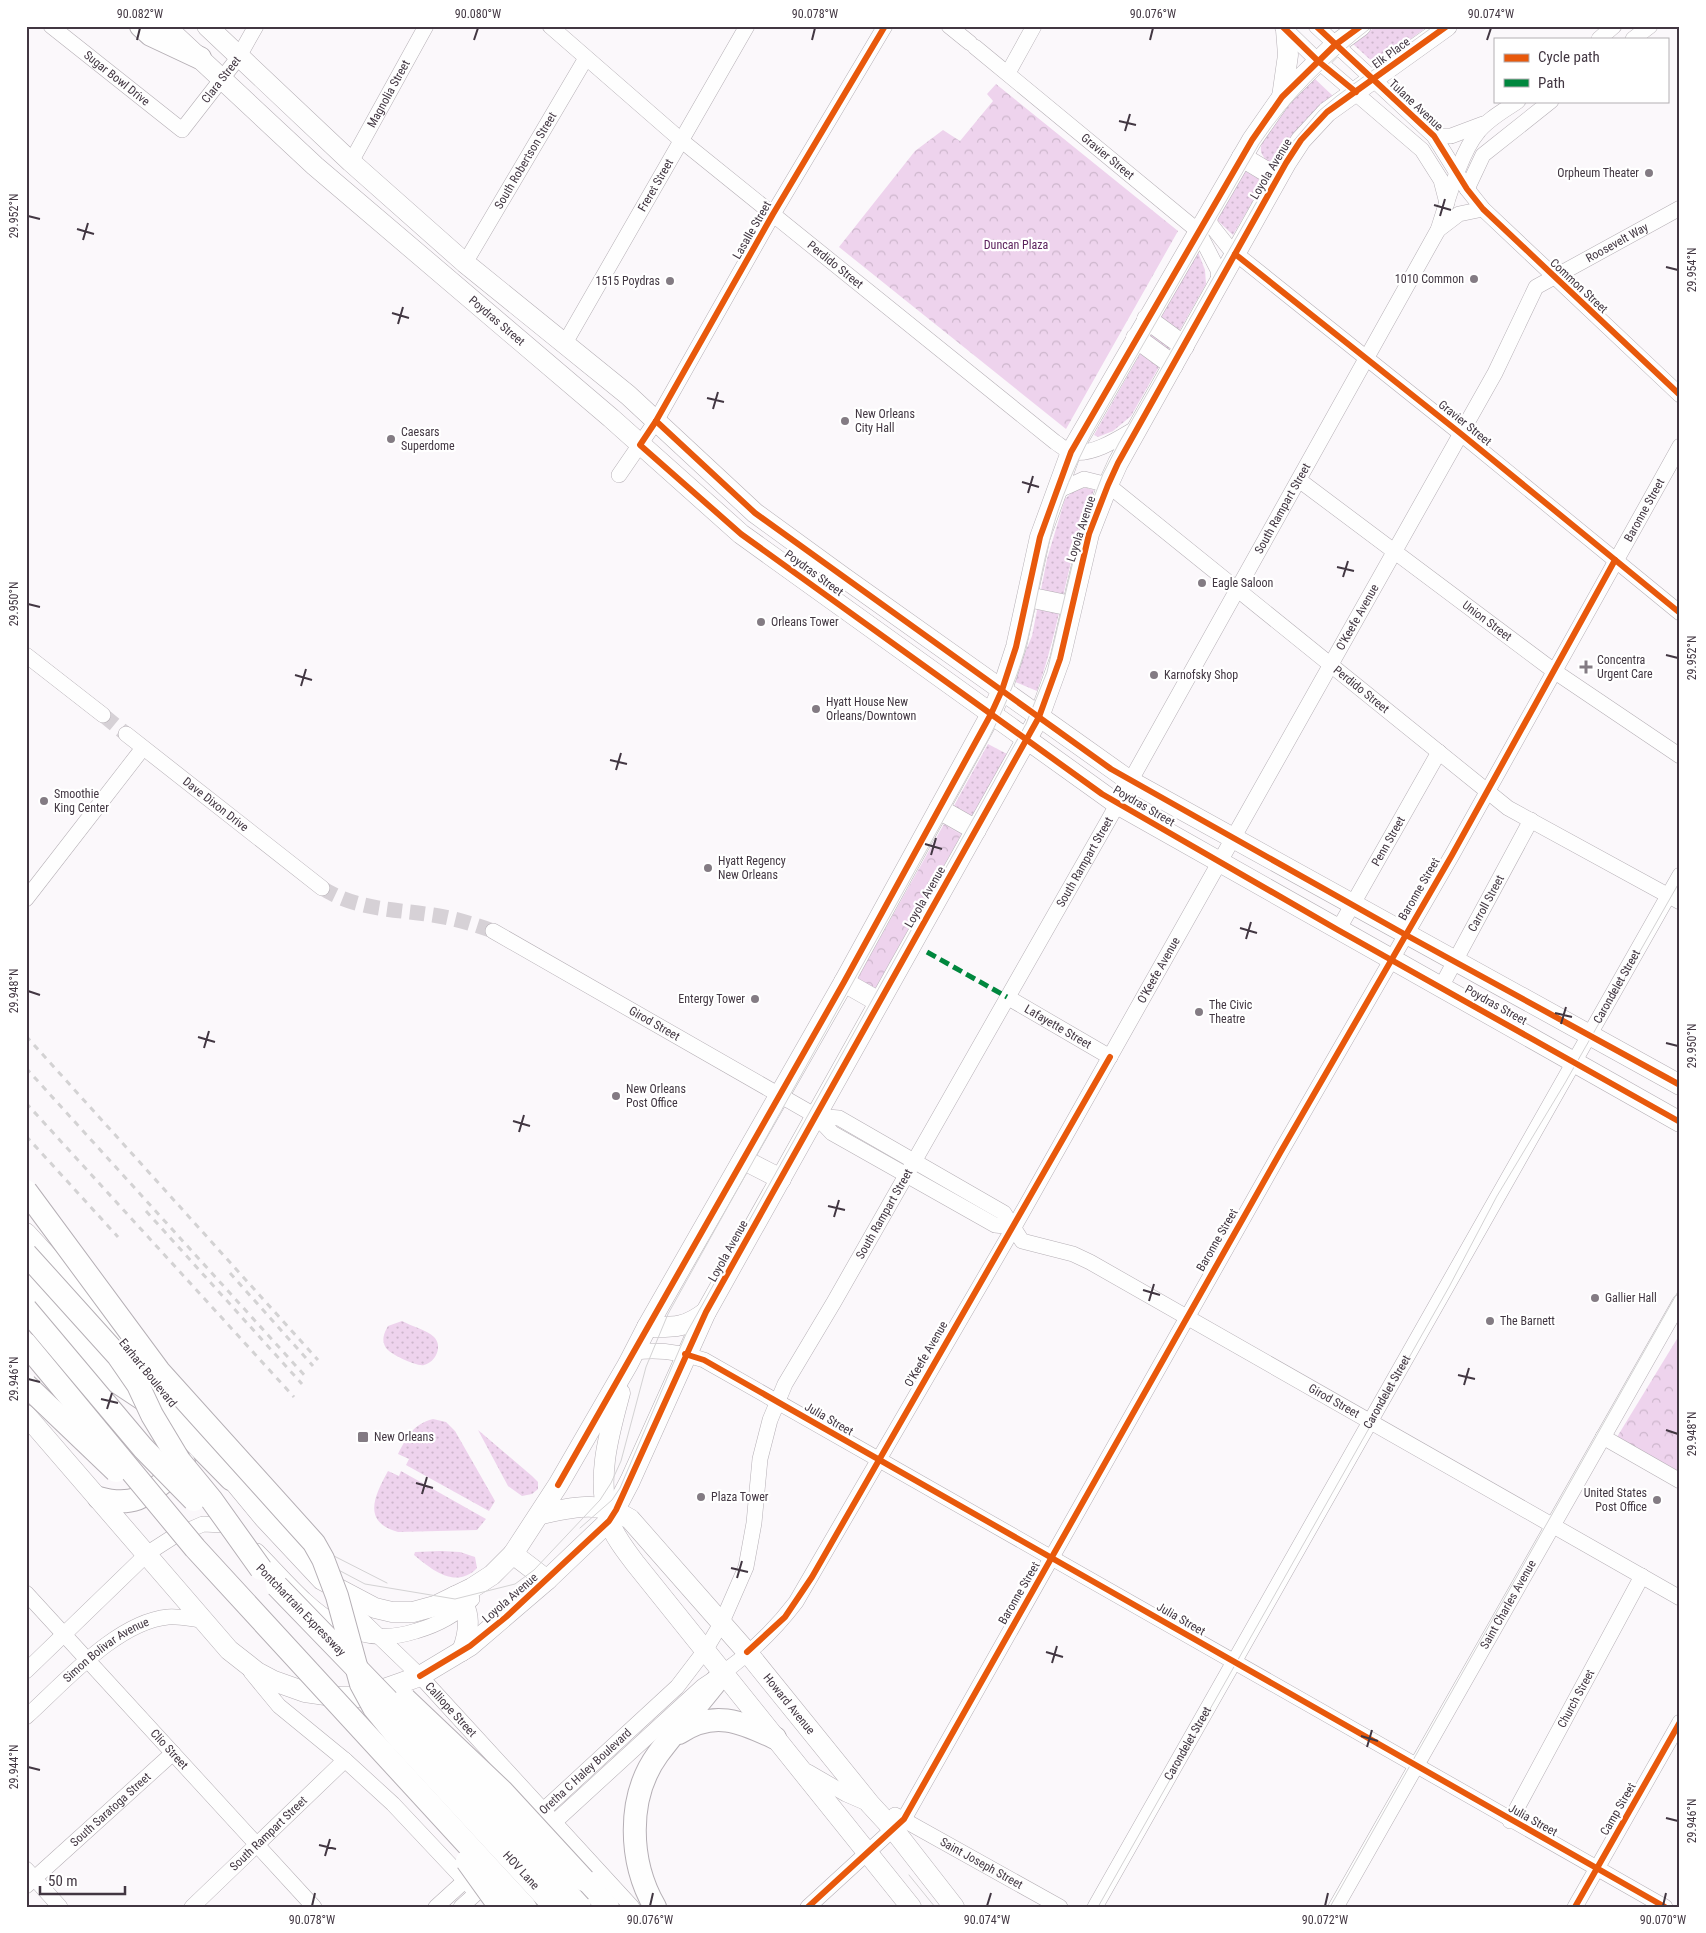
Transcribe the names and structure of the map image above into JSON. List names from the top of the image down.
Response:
{
  "streets": {
    "highway": ["Pontchartrain Expressway", "HOV Lane"],
    "main road": [
      "Elk Place",
      "Loyola Avenue",
      "Poydras Street",
      "Earhart Boulevard",
      "Howard Avenue",
      "Calliope Street"
    ],
    "street": [
      "Sugar Bowl Drive",
      "Clara Street",
      "Magnolia Street",
      "Tulane Avenue",
      "Gravier Street",
      "South Robertson Street",
      "Freret Street",
      "Lasalle Street",
      "Roosevelt Way",
      "Perdido Street",
      "Common Street",
      "South Rampart Street",
      "Baronne Street",
      "O'Keefe Avenue",
      "Union Street",
      "Dave Dixon Drive",
      "Penn Street",
      "Carroll Street",
      "Carondelet Street",
      "Girod Street",
      "Lafayette Street",
      "Julia Street",
      "Saint Charles Avenue",
      "Simon Bolivar Avenue",
      "Church Street",
      "Clio Street",
      "Oretha C Haley Boulevard",
      "South Saratoga Street",
      "Camp Street",
      "Saint Joseph Street"
    ]
  },
  "crossings": [
    ["Elk Place", "Tulane Avenue"],
    ["Elk Place", "Loyola Avenue"],
    ["Sugar Bowl Drive", "Clara Street"],
    ["Clara Street", "Poydras Street"],
    ["Magnolia Street", "Poydras Street"],
    ["Tulane Avenue", "Loyola Avenue"],
    ["Tulane Avenue", "Common Street"],
    ["Tulane Avenue", "South Rampart Street"],
    ["Gravier Street", "Loyola Avenue"],
    ["Gravier Street", "South Rampart Street"],
    ["Gravier Street", "Baronne Street"],
    ["Gravier Street", "O'Keefe Avenue"],
    ["South Robertson Street", "Perdido Street"],
    ["South Robertson Street", "Poydras Street"],
    ["Loyola Avenue", "Perdido Street"],
    ["Loyola Avenue", "Poydras Street"],
    ["Loyola Avenue", "Girod Street"],
    ["Loyola Avenue", "Julia Street"],
    ["Loyola Avenue", "Howard Avenue"],
    ["Loyola Avenue", "Calliope Street"],
    ["Freret Street", "Perdido Street"],
    ["Freret Street", "Poydras Street"],
    ["Lasalle Street", "Perdido Street"],
    ["Lasalle Street", "Poydras Street"],
    ["Roosevelt Way", "Common Street"],
    ["Roosevelt Way", "O'Keefe Avenue"],
    ["Perdido Street", "South Rampart Street"],
    ["Perdido Street", "Baronne Street"],
    ["Perdido Street", "O'Keefe Avenue"],
    ["Perdido Street", "Penn Street"],
    ["Perdido Street", "Carroll Street"],
    ["Perdido Street", "Carondelet Street"],
    ["Common Street", "O'Keefe Avenue"],
    ["Poydras Street", "South Rampart Street"],
    ["Poydras Street", "Baronne Street"],
    ["Poydras Street", "O'Keefe Avenue"],
    ["Poydras Street", "Penn Street"],
    ["Poydras Street", "Carroll Street"],
    ["Poydras Street", "Carondelet Street"],
    ["South Rampart Street", "Union Street"],
    ["South Rampart Street", "Girod Street"],
    ["South Rampart Street", "Lafayette Street"],
    ["South Rampart Street", "Julia Street"],
    ["South Rampart Street", "Howard Avenue"],
    ["South Rampart Street", "Clio Street"],
    ["South Rampart Street", "Oretha C Haley Boulevard"],
    ["Baronne Street", "Union Street"],
    ["Baronne Street", "Girod Street"],
    ["Baronne Street", "Julia Street"],
    ["Baronne Street", "Howard Avenue"],
    ["Baronne Street", "Saint Joseph Street"],
    ["O'Keefe Avenue", "Union Street"],
    ["O'Keefe Avenue", "Girod Street"],
    ["O'Keefe Avenue", "Lafayette Street"],
    ["O'Keefe Avenue", "Julia Street"],
    ["O'Keefe Avenue", "Howard Avenue"],
    ["O'Keefe Avenue", "Oretha C Haley Boulevard"],
    ["Carondelet Street", "Girod Street"],
    ["Carondelet Street", "Julia Street"],
    ["Girod Street", "Saint Charles Avenue"],
    ["Girod Street", "Church Street"],
    ["Earhart Boulevard", "Calliope Street"],
    ["Julia Street", "Saint Charles Avenue"],
    ["Julia Street", "Church Street"],
    ["Julia Street", "Camp Street"],
    ["Simon Bolivar Avenue", "Clio Street"],
    ["Howard Avenue", "Oretha C Haley Boulevard"],
    ["Howard Avenue", "Saint Joseph Street"],
    ["Calliope Street", "Oretha C Haley Boulevard"],
    ["Clio Street", "South Saratoga Street"]
  ],
  "parks": ["Duncan Plaza"],
  "places": {
    "other": [
      "Orpheum Theater",
      "1010 Common",
      "1515 Poydras",
      "New Orleans City Hall",
      "Caesars Superdome",
      "Eagle Saloon",
      "Orleans Tower",
      "Karnofsky Shop",
      "Hyatt House New Orleans/Downtown",
      "Smoothie King Center",
      "Hyatt Regency New Orleans",
      "Entergy Tower",
      "The Civic Theatre",
      "New Orleans Post Office",
      "Gallier Hall",
      "The Barnett",
      "Plaza Tower",
      "United States Post Office"
    ],
    "health": ["Concentra Urgent Care"],
    "transit": ["New Orleans"]
  },
  "legend": ["Cycle path", "Path"],
  "scale_bar": "50 m",
  "coordinates": [
    "90.082°W",
    "90.080°W",
    "90.078°W",
    "90.076°W",
    "90.074°W",
    "29.952°N",
    "29.954°N",
    "29.950°N",
    "29.948°N",
    "29.946°N",
    "29.944°N",
    "90.072°W",
    "90.070°W"
  ]
}
